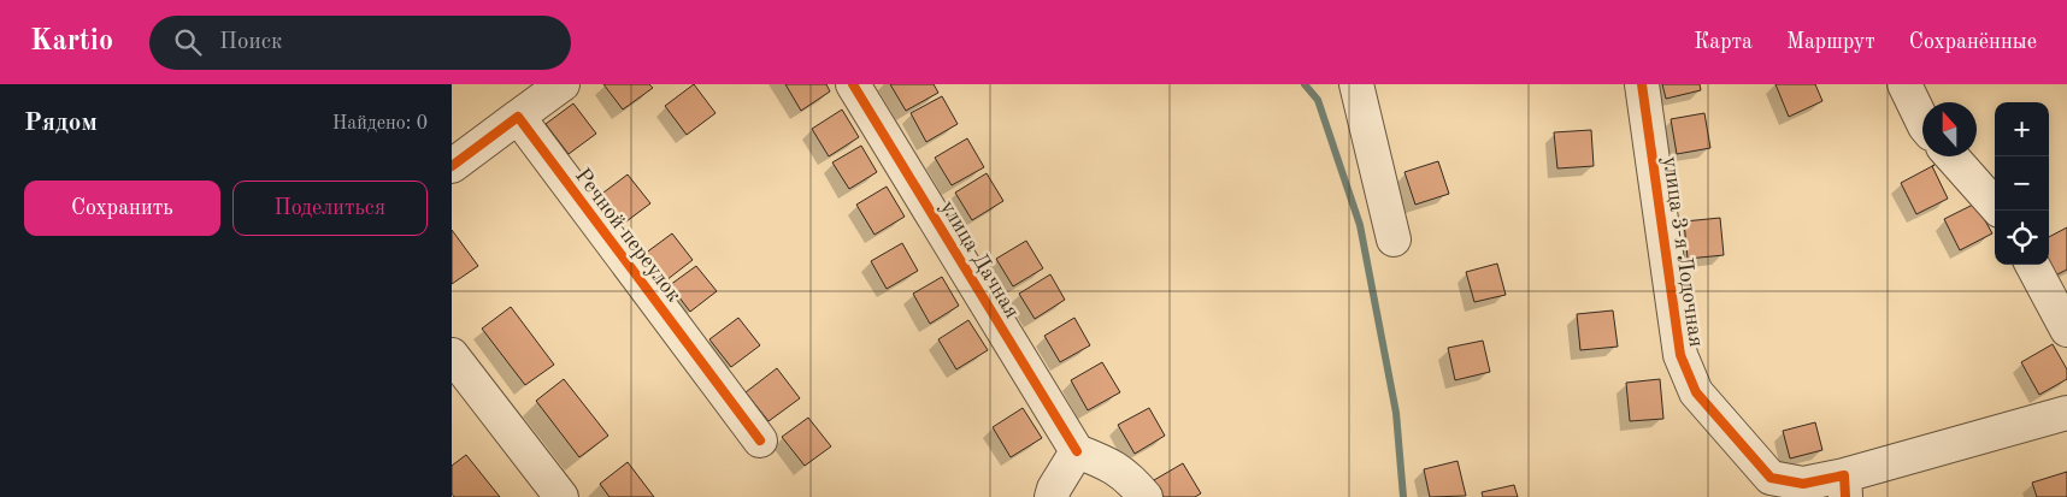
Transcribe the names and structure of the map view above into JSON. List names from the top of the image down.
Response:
{
  "streets": {
    "street": ["Речной переулок", "улица 3-я Лодочная", "улица Дачная"]
  },
  "north": "top",
  "page": {
    "header": "Kartio",
    "search": "Поиск",
    "nav": ["Карта", "Маршрут", "Сохранённые"],
    "heading": ["Рядом", "Найдено: 0"],
    "map_buttons": ["+", "−"],
    "buttons": ["Сохранить", "Поделиться"]
  }
}
